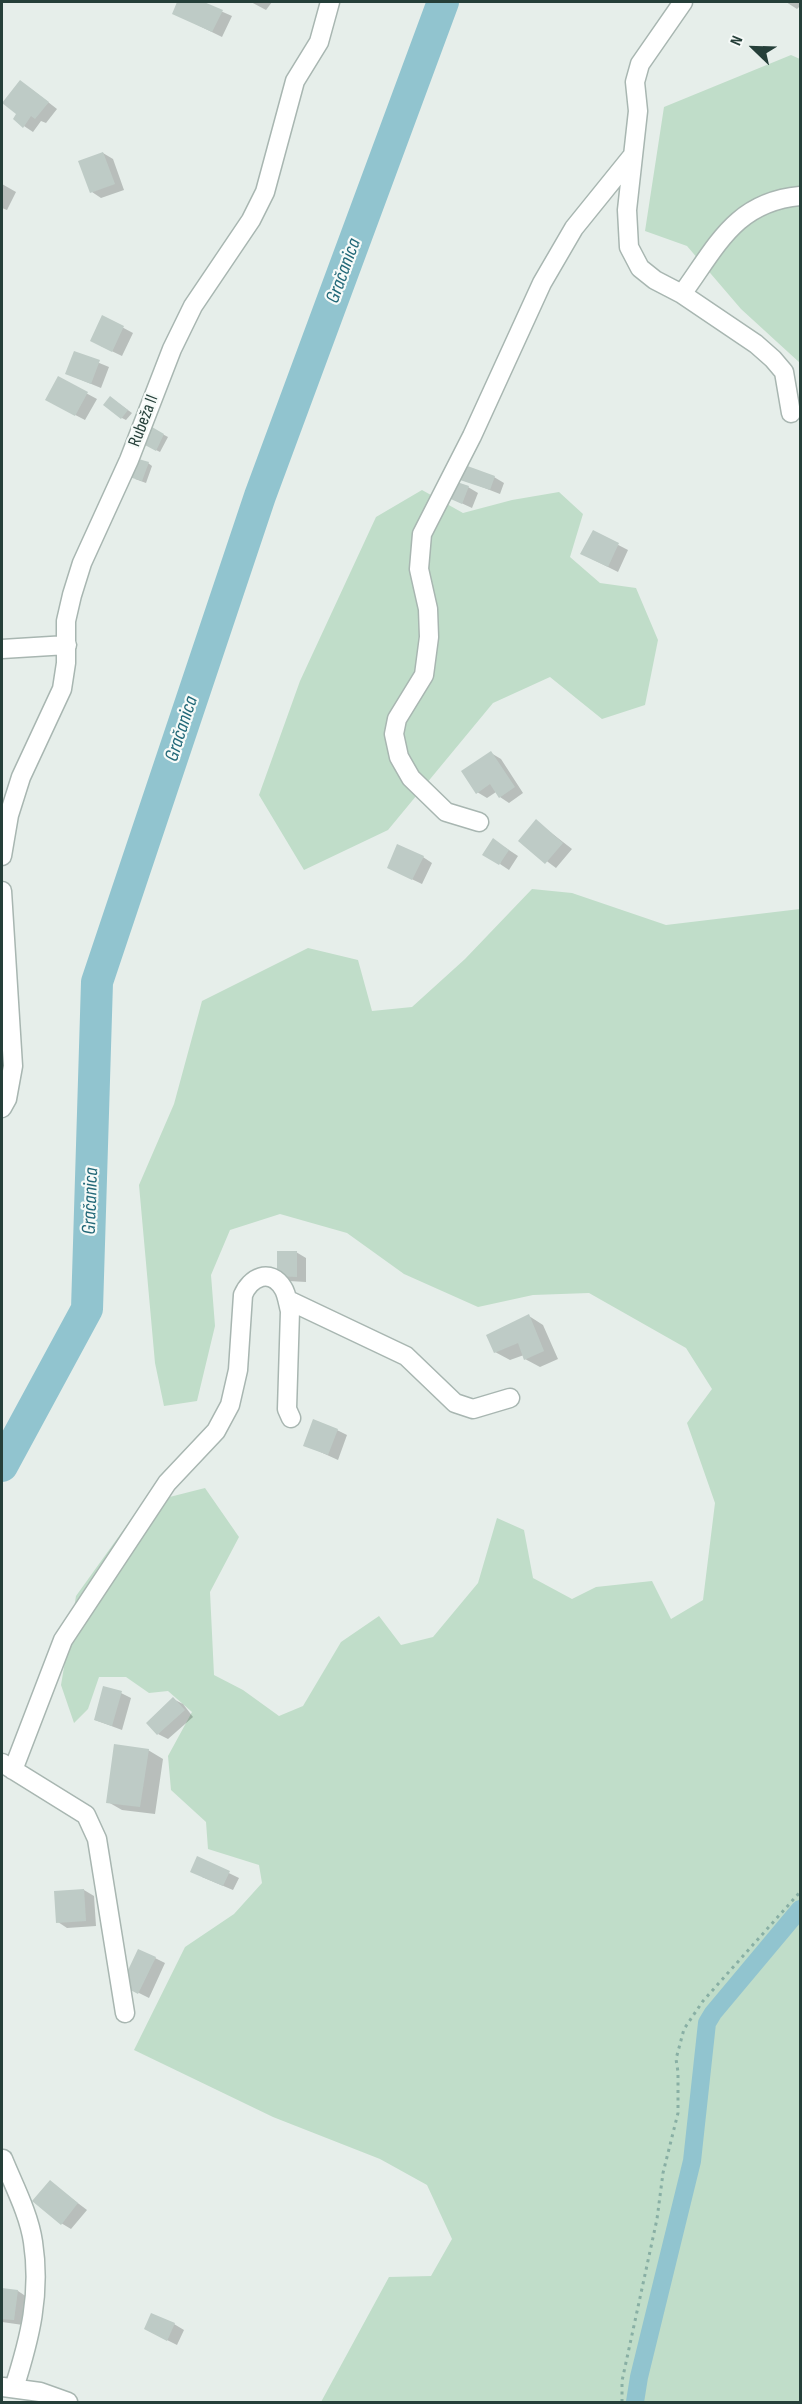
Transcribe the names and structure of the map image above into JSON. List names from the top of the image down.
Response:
{
  "streets": {
    "street": ["Rubeža II"]
  },
  "water": ["Gračanica"],
  "north": "top left"
}
